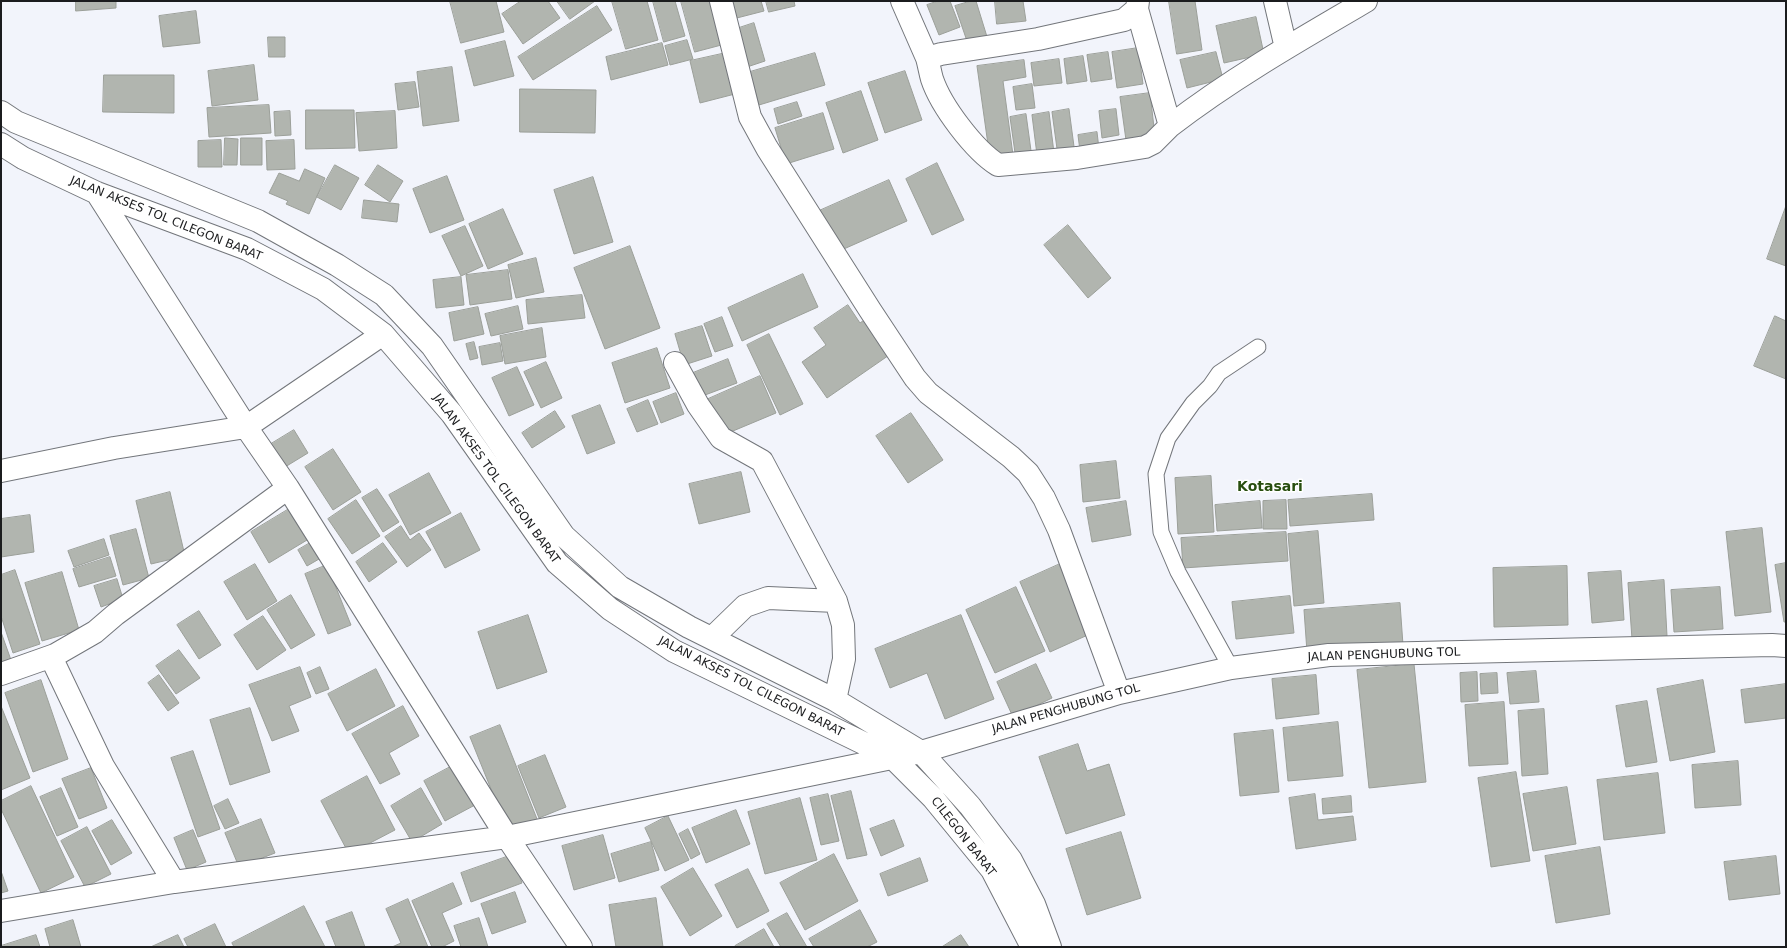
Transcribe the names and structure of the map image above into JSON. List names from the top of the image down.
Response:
{
  "streets": {
    "street": ["JALAN AKSES TOL CILEGON BARAT", "JALAN PENGHUBUNG TOL", "CILEGON BARAT"]
  },
  "crossings": [
    ["JALAN AKSES TOL CILEGON BARAT", "JALAN PENGHUBUNG TOL"],
    ["JALAN AKSES TOL CILEGON BARAT", "CILEGON BARAT"],
    ["JALAN PENGHUBUNG TOL", "CILEGON BARAT"]
  ],
  "districts": ["Kotasari"]
}
